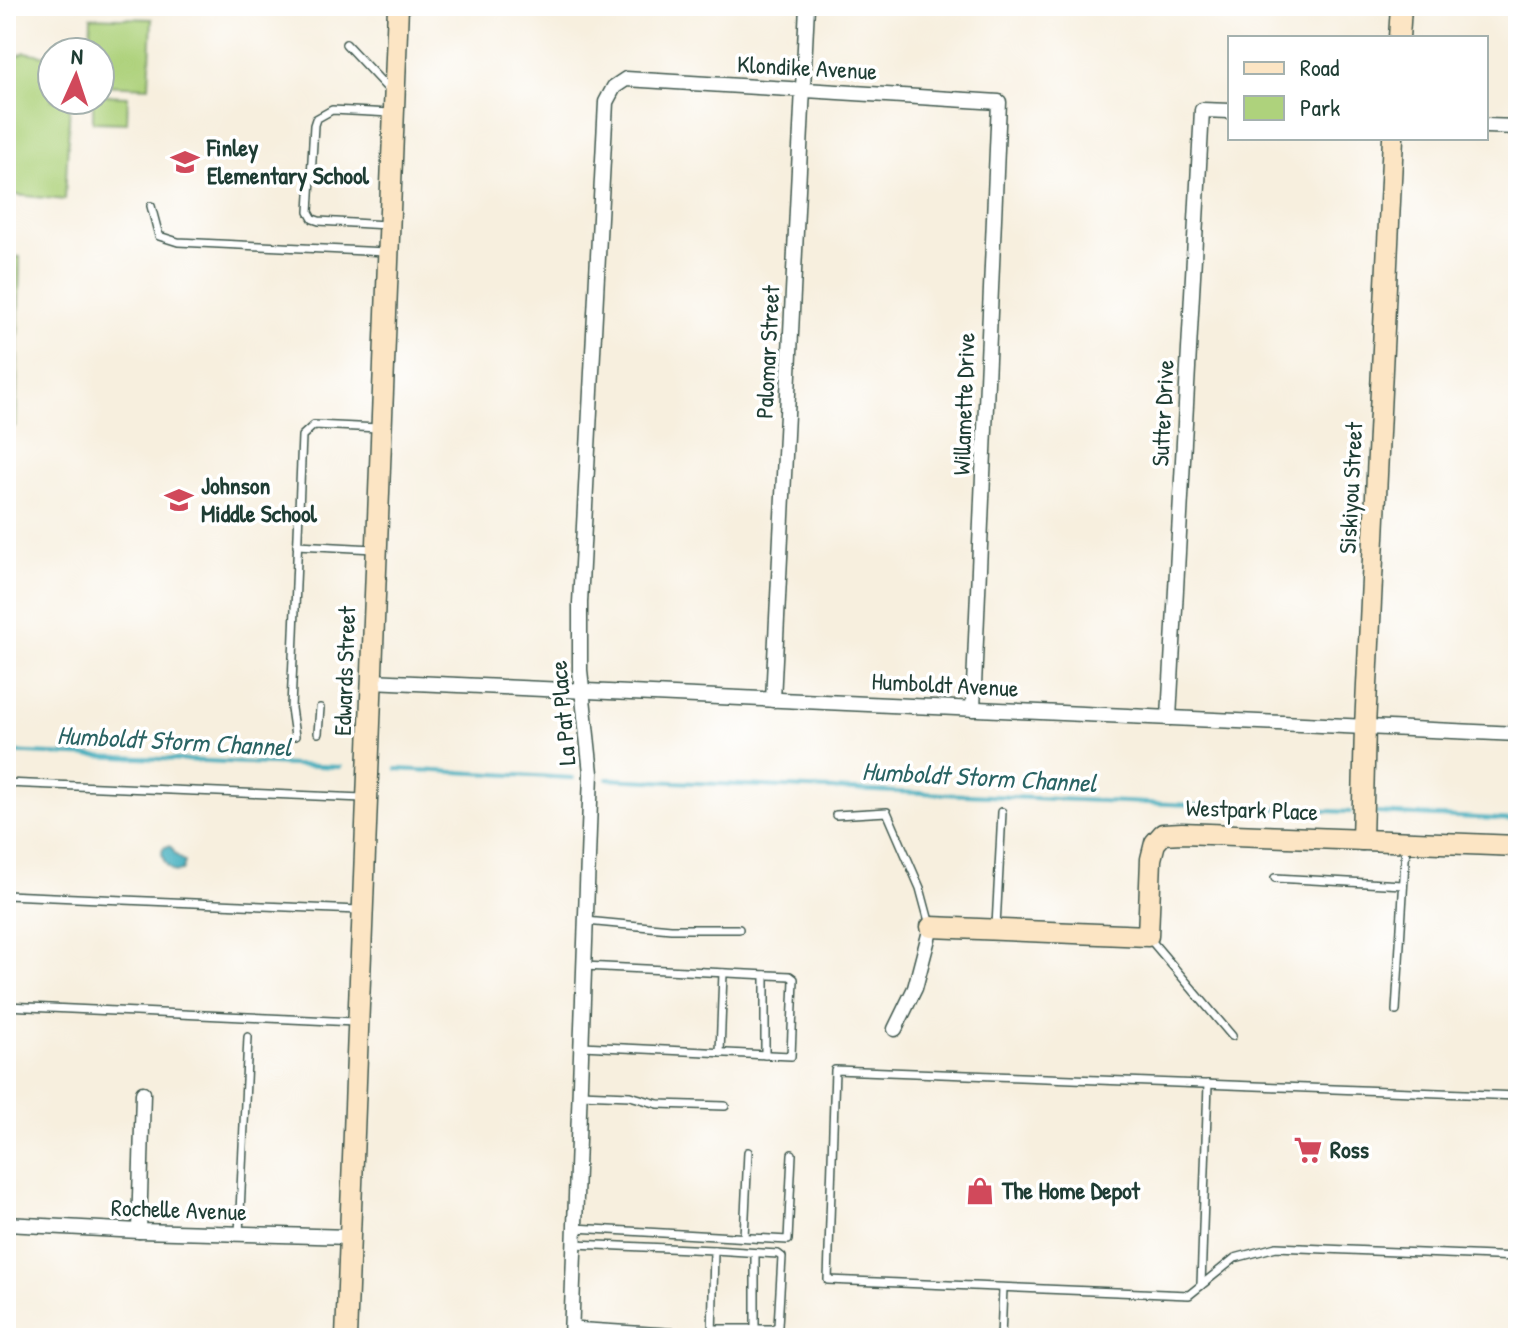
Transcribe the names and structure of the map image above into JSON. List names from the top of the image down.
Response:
{
  "streets": {
    "street": [
      "Klondike Avenue",
      "Palomar Street",
      "Willamette Drive",
      "Sutter Drive",
      "Siskiyou Street",
      "Edwards Street",
      "Humboldt Avenue",
      "La Pat Place",
      "Westpark Place",
      "Rochelle Avenue"
    ]
  },
  "crossings": [
    ["Klondike Avenue", "Palomar Street"],
    ["Klondike Avenue", "Willamette Drive"],
    ["Klondike Avenue", "La Pat Place"],
    ["Palomar Street", "Humboldt Avenue"],
    ["Willamette Drive", "Humboldt Avenue"],
    ["Sutter Drive", "Humboldt Avenue"],
    ["Siskiyou Street", "Humboldt Avenue"],
    ["Siskiyou Street", "Westpark Place"],
    ["Edwards Street", "Humboldt Avenue"],
    ["Edwards Street", "Rochelle Avenue"],
    ["Humboldt Avenue", "La Pat Place"]
  ],
  "water": ["Humboldt Storm Channel"],
  "places": {
    "school or university": ["Finley Elementary School", "Johnson Middle School"],
    "supermarket": ["Ross"],
    "shop": ["The Home Depot"]
  },
  "legend": ["Road", "Park"],
  "north": "top"
}
